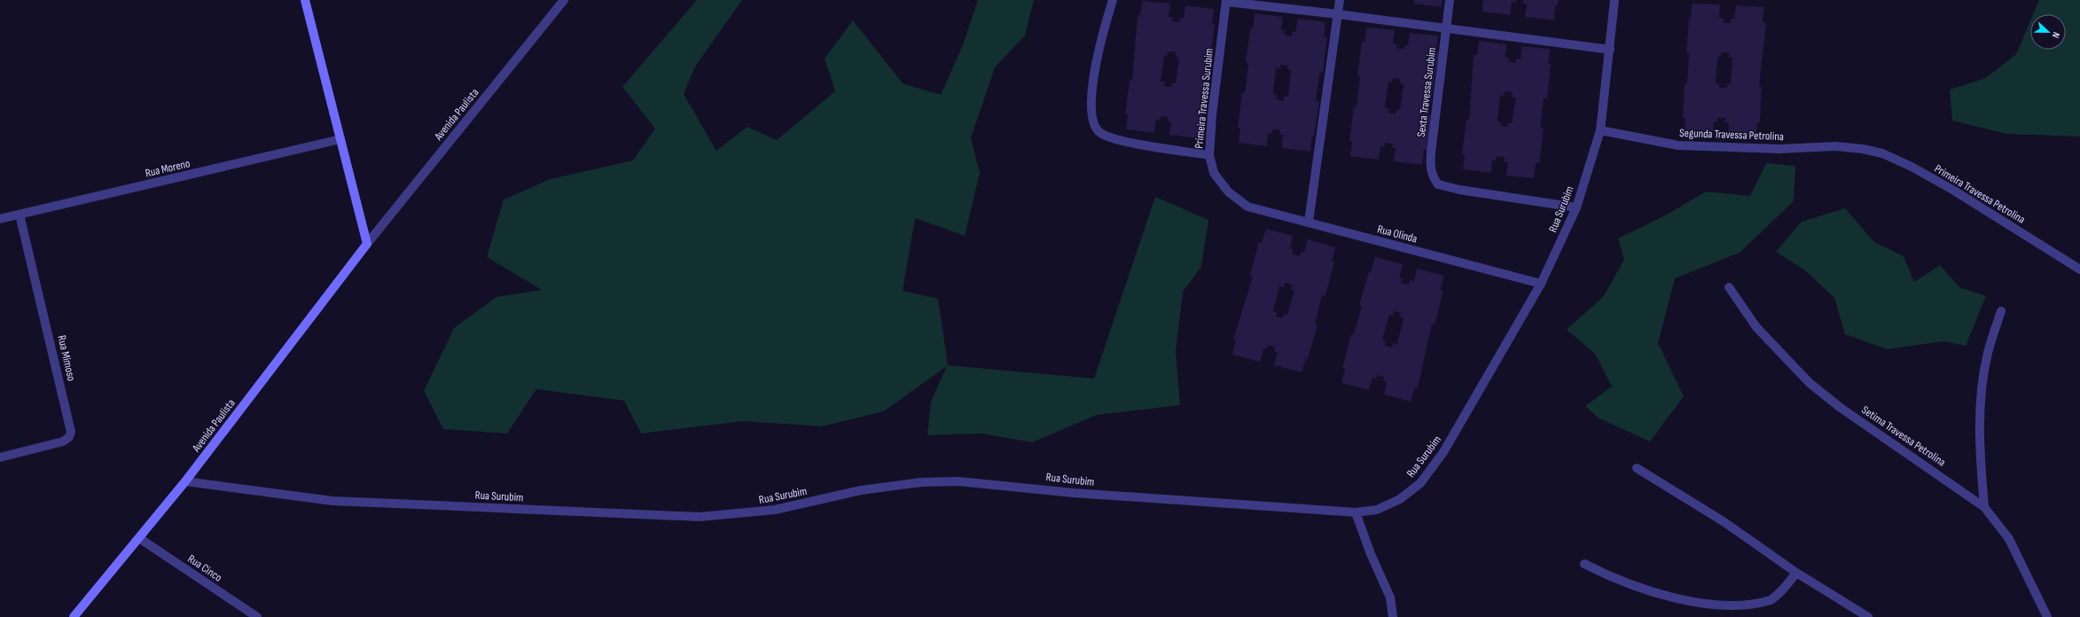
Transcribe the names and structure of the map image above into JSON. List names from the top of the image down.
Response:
{
  "streets": {
    "main road": ["Avenida Paulista"],
    "street": [
      "Sexta Travessa Surubim",
      "Primeira Travessa Surubim",
      "Segunda Travessa Petrolina",
      "Rua Moreno",
      "Primeira Travessa Petrolina",
      "Rua Surubim",
      "Rua Olinda",
      "Rua Mimoso",
      "Setima Travessa Petrolina",
      "Rua Cinco"
    ]
  },
  "crossings": [
    ["Sexta Travessa Surubim", "Rua Surubim"],
    ["Primeira Travessa Surubim", "Rua Olinda"],
    ["Avenida Paulista", "Rua Surubim"],
    ["Avenida Paulista", "Rua Cinco"],
    ["Segunda Travessa Petrolina", "Primeira Travessa Petrolina"],
    ["Segunda Travessa Petrolina", "Rua Surubim"],
    ["Rua Moreno", "Rua Mimoso"],
    ["Rua Surubim", "Rua Olinda"]
  ],
  "north": "right"
}
